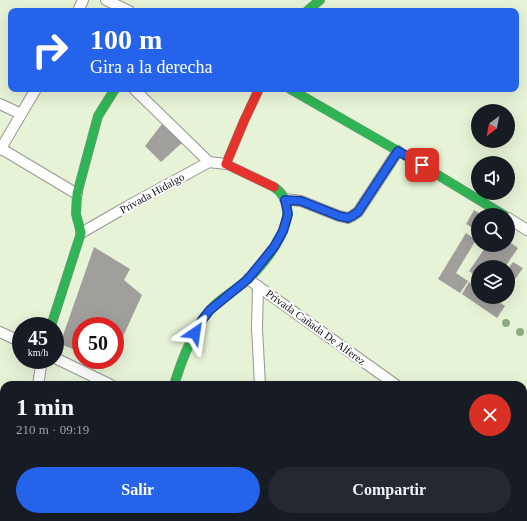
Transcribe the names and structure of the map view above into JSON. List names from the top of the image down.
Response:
{
  "streets": {
    "street": ["Privada Hidalgo", "Privada Cañada De Alferez"]
  },
  "north": "bottom left",
  "page": {
    "turn": ["100 m", "Gira a la derecha"],
    "speed": "45 km/h",
    "limit": "50",
    "heading": ["1 min", "210 m · 09:19"],
    "buttons": ["Salir", "Compartir"]
  }
}
